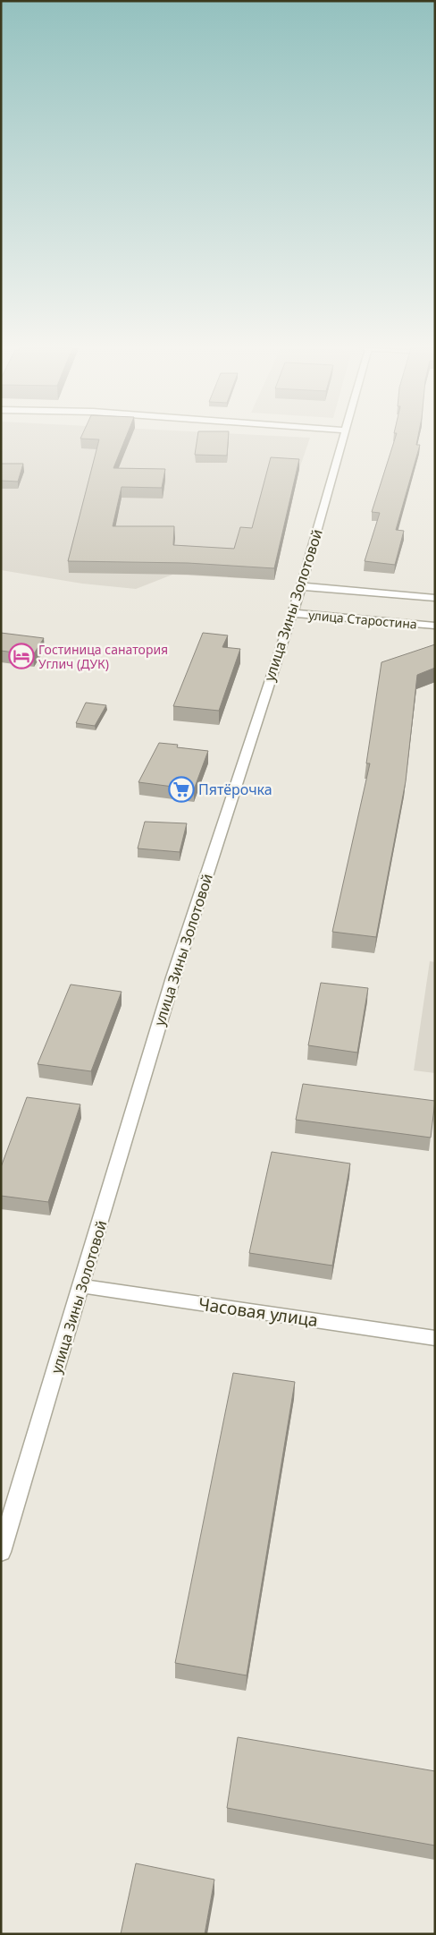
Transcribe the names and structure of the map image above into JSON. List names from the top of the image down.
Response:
{
  "streets": {
    "street": ["улица Зины Золотовой", "улица Старостина", "Часовая улица"]
  },
  "crossings": [
    ["улица Зины Золотовой", "улица Старостина"],
    ["улица Зины Золотовой", "Часовая улица"]
  ],
  "places": {
    "hotel": ["Гостиница санатория Углич (ДУК)"],
    "supermarket": ["Пятёрочка"]
  }
}
